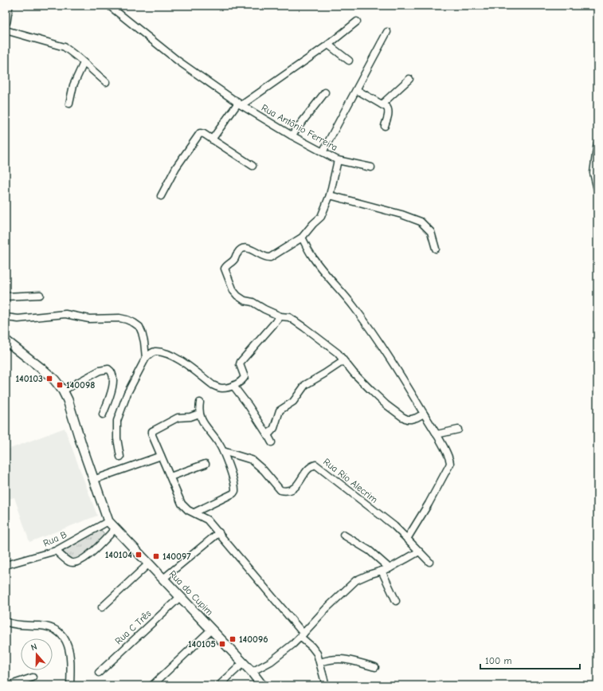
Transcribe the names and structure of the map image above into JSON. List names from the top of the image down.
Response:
{
  "streets": {
    "main road": ["Rua do Cupim"],
    "street": [
      "Rua Antônio Ferreira",
      "Rua Rio Alecrim",
      "Rua B",
      "Rua C Três"
    ]
  },
  "crossings": [
    ["Rua B", "Rua do Cupim"],
    ["Rua do Cupim", "Rua C Três"]
  ],
  "places": {
    "transit": [
      "140103",
      "140098",
      "140104",
      "140097",
      "140096",
      "140105"
    ]
  },
  "scale_bar": "100 m",
  "north": "top"
}
